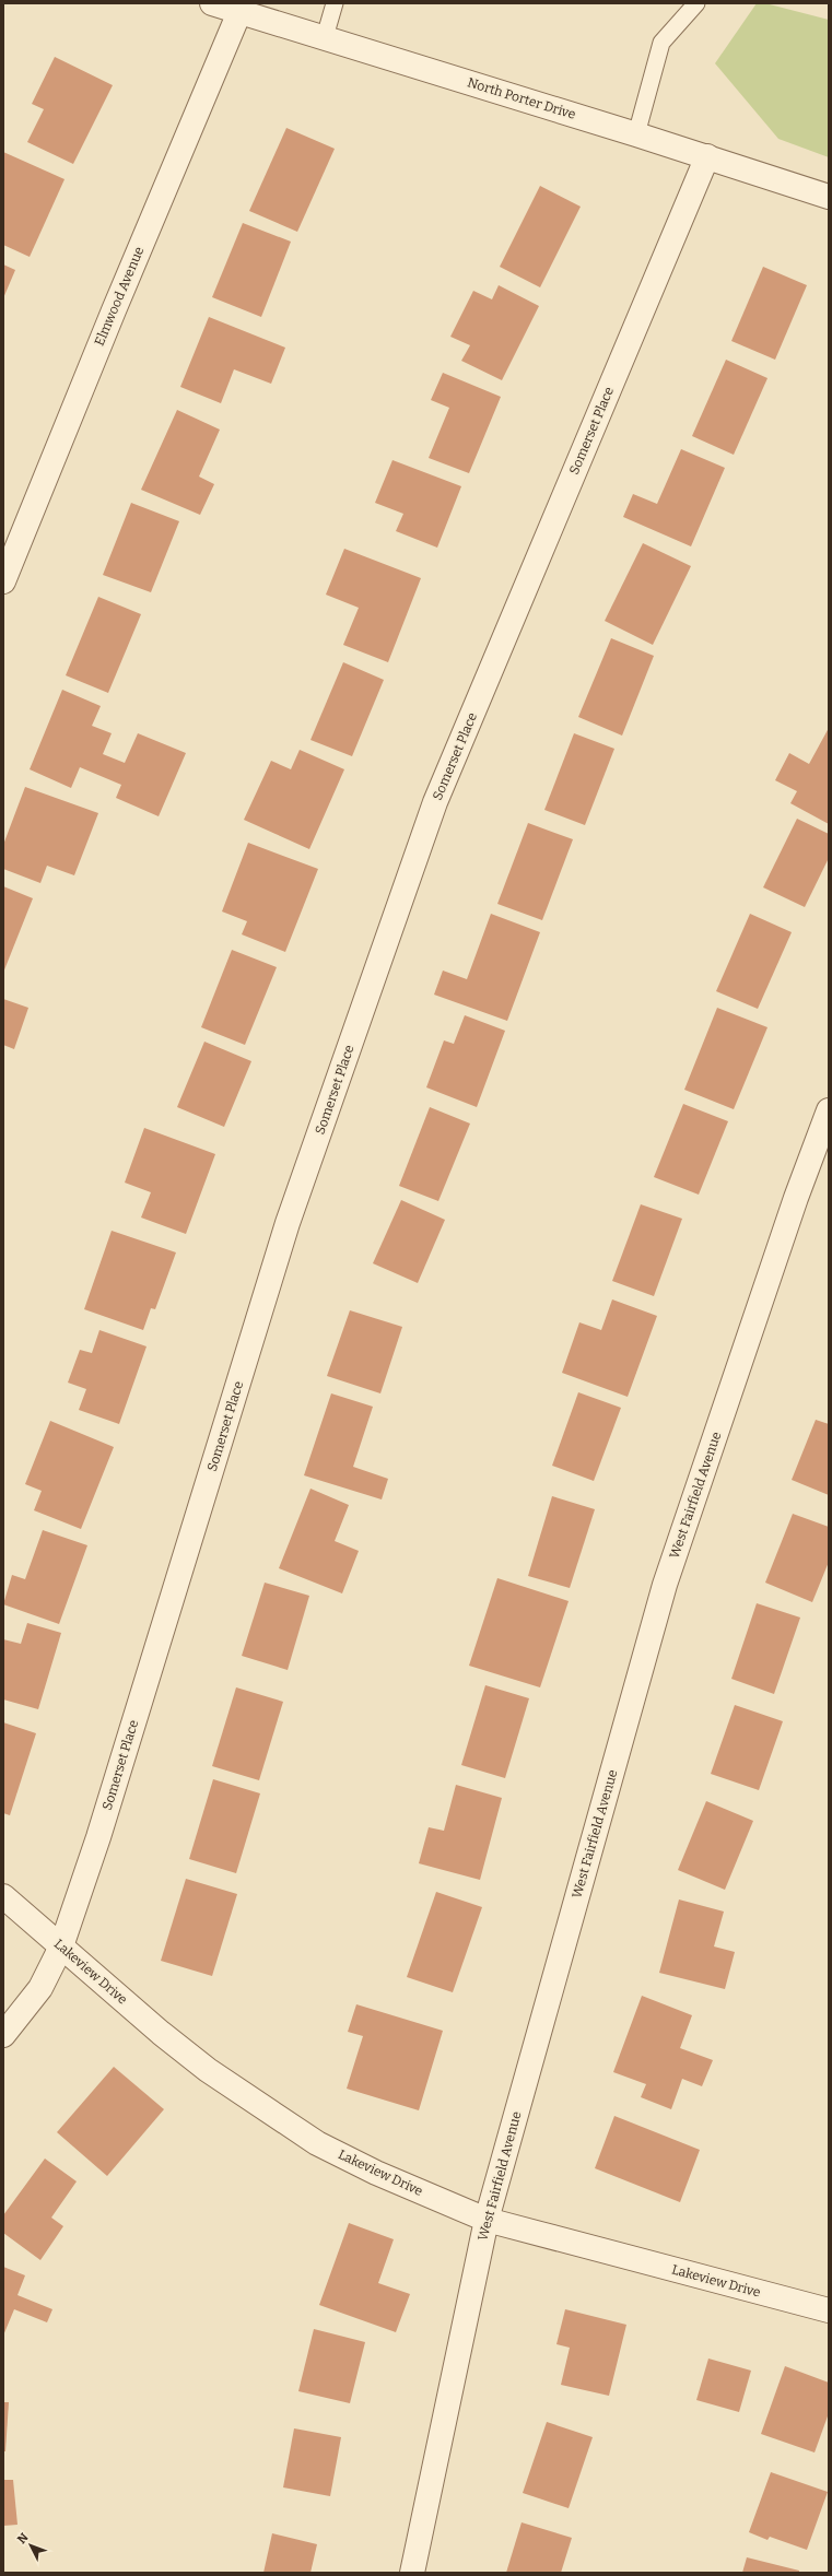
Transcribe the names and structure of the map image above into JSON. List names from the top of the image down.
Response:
{
  "streets": {
    "street": [
      "North Porter Drive",
      "Elmwood Avenue",
      "Somerset Place",
      "West Fairfield Avenue",
      "Lakeview Drive"
    ]
  },
  "crossings": [
    ["North Porter Drive", "Elmwood Avenue"],
    ["North Porter Drive", "Somerset Place"],
    ["Somerset Place", "Lakeview Drive"],
    ["West Fairfield Avenue", "Lakeview Drive"]
  ],
  "north": "top left"
}
